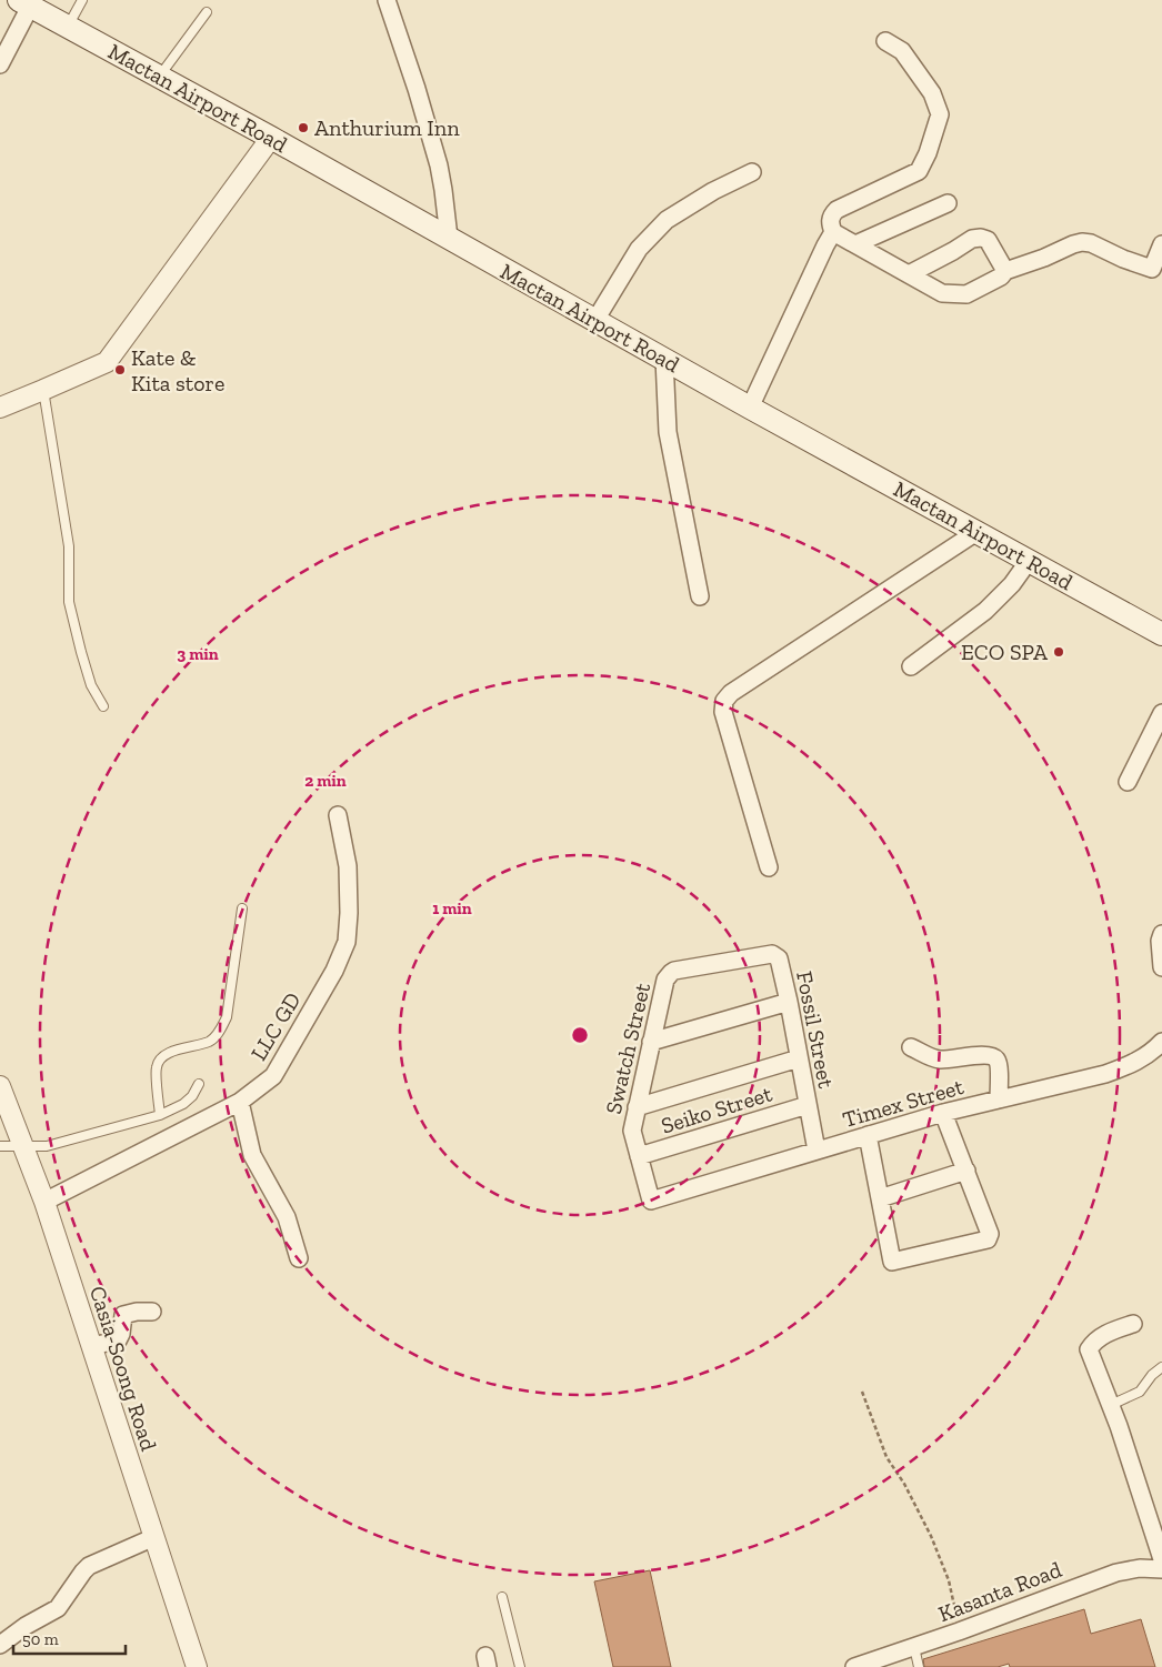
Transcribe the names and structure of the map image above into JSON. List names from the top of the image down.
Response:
{
  "streets": {
    "main road": ["Mactan Airport Road"],
    "street": [
      "LLC GD",
      "Fossil Street",
      "Swatch Street",
      "Timex Street",
      "Seiko Street",
      "Casia-Soong Road",
      "Kasanta Road"
    ]
  },
  "crossings": [
    ["LLC GD", "Casia-Soong Road"],
    ["Fossil Street", "Swatch Street"],
    ["Fossil Street", "Timex Street"],
    ["Fossil Street", "Seiko Street"],
    ["Swatch Street", "Timex Street"],
    ["Swatch Street", "Seiko Street"]
  ],
  "places": ["Anthurium Inn", "Kate & Kita store", "ECO SPA"],
  "scale_bar": "50 m",
  "rings": ["3 min", "2 min", "1 min"]
}
